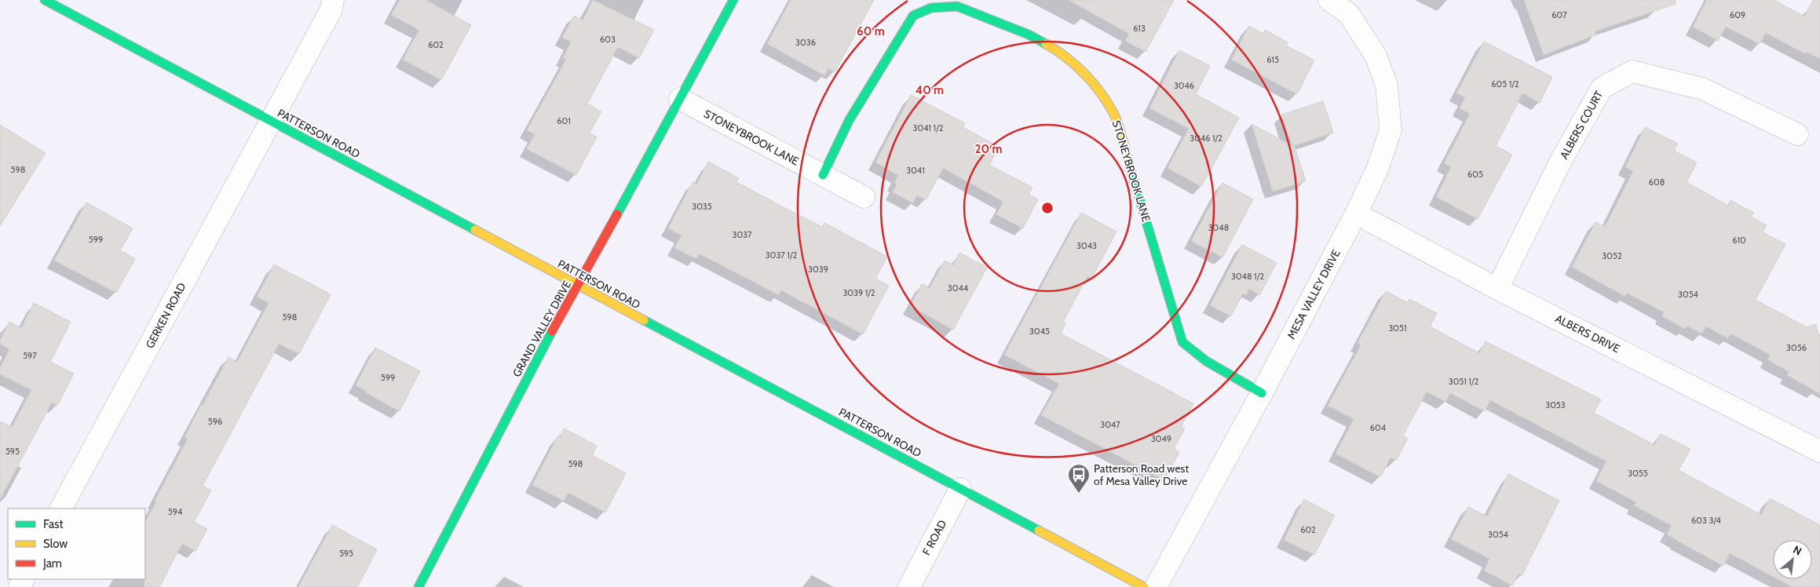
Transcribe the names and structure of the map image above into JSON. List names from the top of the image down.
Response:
{
  "streets": {
    "street": [
      "ALBERS COURT",
      "PATTERSON ROAD",
      "STONEYBROOK LANE",
      "MESA VALLEY DRIVE",
      "GERKEN ROAD",
      "GRAND VALLEY DRIVE",
      "ALBERS DRIVE",
      "F ROAD"
    ]
  },
  "crossings": [
    ["ALBERS COURT", "ALBERS DRIVE"],
    ["PATTERSON ROAD", "GERKEN ROAD"],
    ["PATTERSON ROAD", "GRAND VALLEY DRIVE"],
    ["PATTERSON ROAD", "F ROAD"],
    ["STONEYBROOK LANE", "MESA VALLEY DRIVE"],
    ["STONEYBROOK LANE", "GRAND VALLEY DRIVE"],
    ["MESA VALLEY DRIVE", "ALBERS DRIVE"]
  ],
  "places": {
    "bus stop": ["Patterson Road west of Mesa Valley Drive"]
  },
  "house_numbers": [
    "607",
    "609",
    "613",
    "603",
    "3036",
    "602",
    "615",
    "605 1/2",
    "3046",
    "601",
    "3041 1/2",
    "3046 1/2",
    "598",
    "3041",
    "605",
    "608",
    "3035",
    "3048",
    "3037",
    "599",
    "610",
    "3043",
    "3037 1/2",
    "3052",
    "3039",
    "3048 1/2",
    "3044",
    "3039 1/2",
    "3054",
    "598",
    "3051",
    "3045",
    "3056",
    "597",
    "599",
    "3051 1/2",
    "3053",
    "596",
    "3047",
    "604",
    "3049",
    "595",
    "598",
    "3055",
    "594",
    "603 3/4",
    "602",
    "3054",
    "595"
  ],
  "legend": ["Fast", "Slow", "Jam"],
  "north": "top right",
  "rings": ["60 m", "40 m", "20 m"]
}
